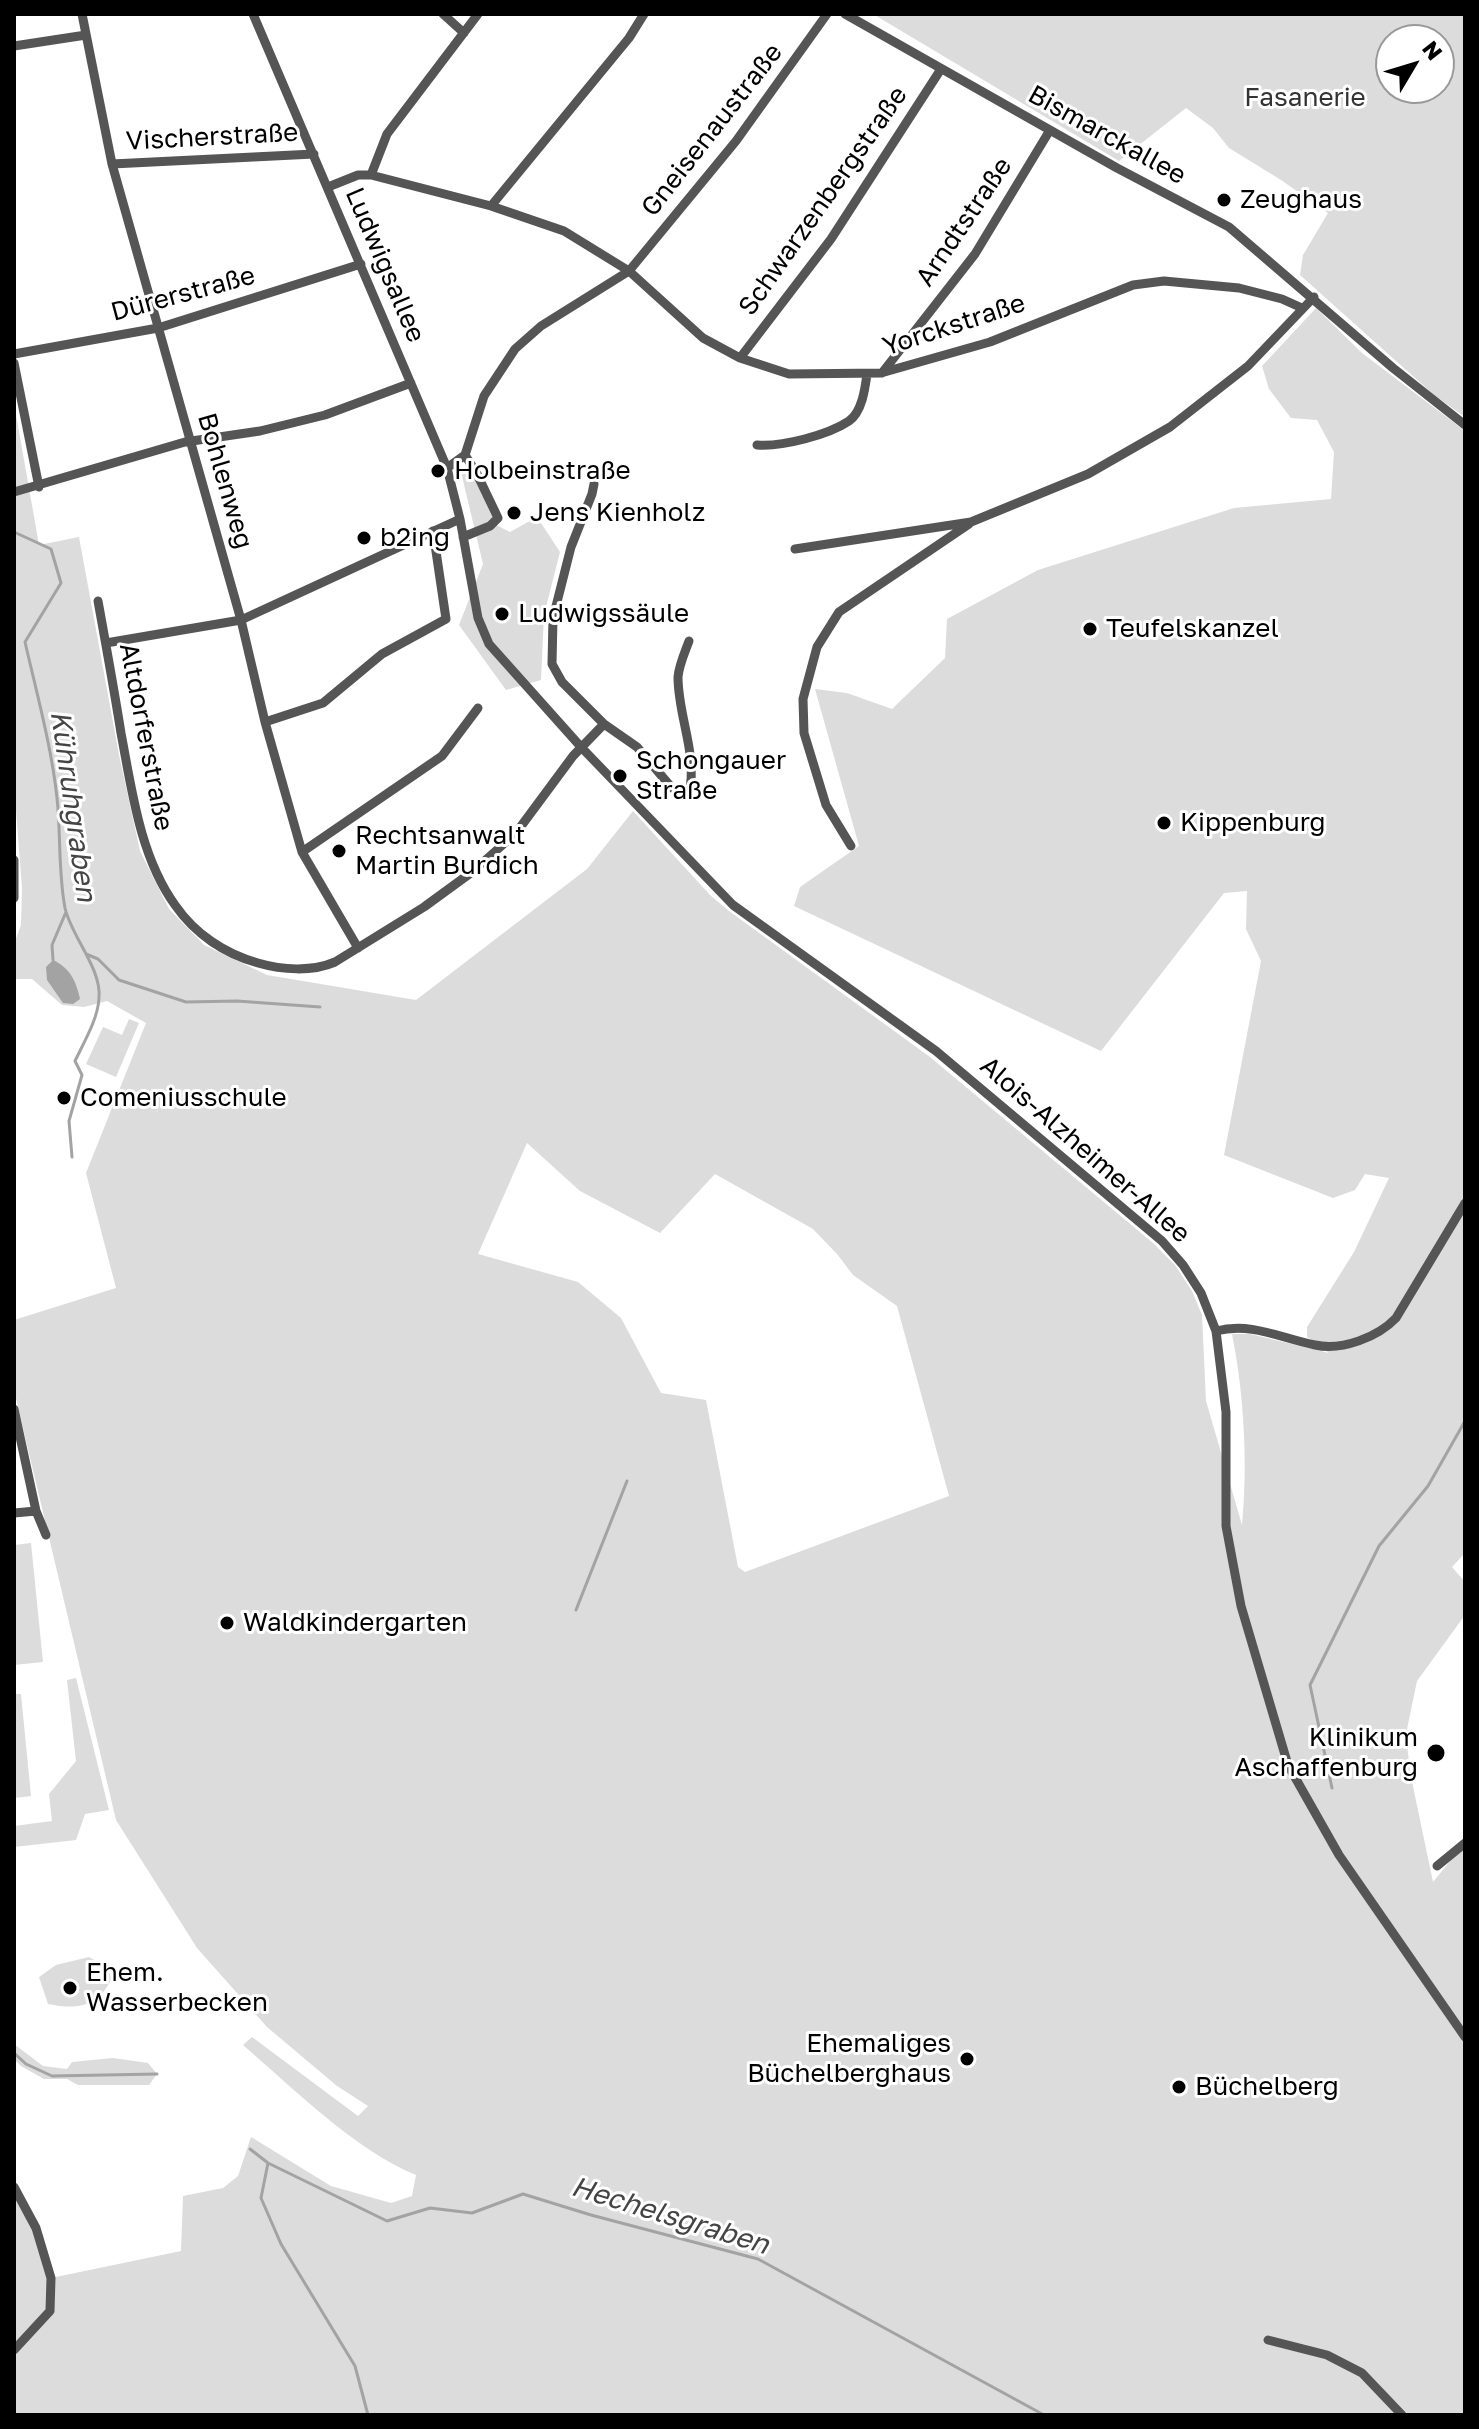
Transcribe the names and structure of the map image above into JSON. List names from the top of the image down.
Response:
{
  "streets": {
    "street": [
      "Gneisenaustraße",
      "Bismarckallee",
      "Vischerstraße",
      "Schwarzenbergstraße",
      "Arndtstraße",
      "Ludwigsallee",
      "Dürerstraße",
      "Yorckstraße",
      "Bohlenweg",
      "Altdorferstraße",
      "Alois-Alzheimer-Allee"
    ]
  },
  "crossings": [
    ["Gneisenaustraße", "Yorckstraße"],
    ["Bismarckallee", "Schwarzenbergstraße"],
    ["Bismarckallee", "Arndtstraße"],
    ["Vischerstraße", "Ludwigsallee"],
    ["Vischerstraße", "Bohlenweg"],
    ["Schwarzenbergstraße", "Yorckstraße"],
    ["Arndtstraße", "Yorckstraße"],
    ["Ludwigsallee", "Dürerstraße"],
    ["Ludwigsallee", "Yorckstraße"],
    ["Ludwigsallee", "Altdorferstraße"],
    ["Ludwigsallee", "Alois-Alzheimer-Allee"],
    ["Dürerstraße", "Bohlenweg"],
    ["Bohlenweg", "Altdorferstraße"],
    ["Altdorferstraße", "Alois-Alzheimer-Allee"]
  ],
  "water": ["Kühruhgraben", "Hechelsgraben"],
  "parks": ["Fasanerie"],
  "places": [
    "Zeughaus",
    "Holbeinstraße",
    "Jens Kienholz",
    "b2ing",
    "Ludwigssäule",
    "Teufelskanzel",
    "Schongauer Straße",
    "Kippenburg",
    "Rechtsanwalt Martin Burdich",
    "Comeniusschule",
    "Waldkindergarten",
    "Klinikum Aschaffenburg",
    "Ehem. Wasserbecken",
    "Ehemaliges Büchelberghaus",
    "Büchelberg"
  ],
  "north": "top right"
}
